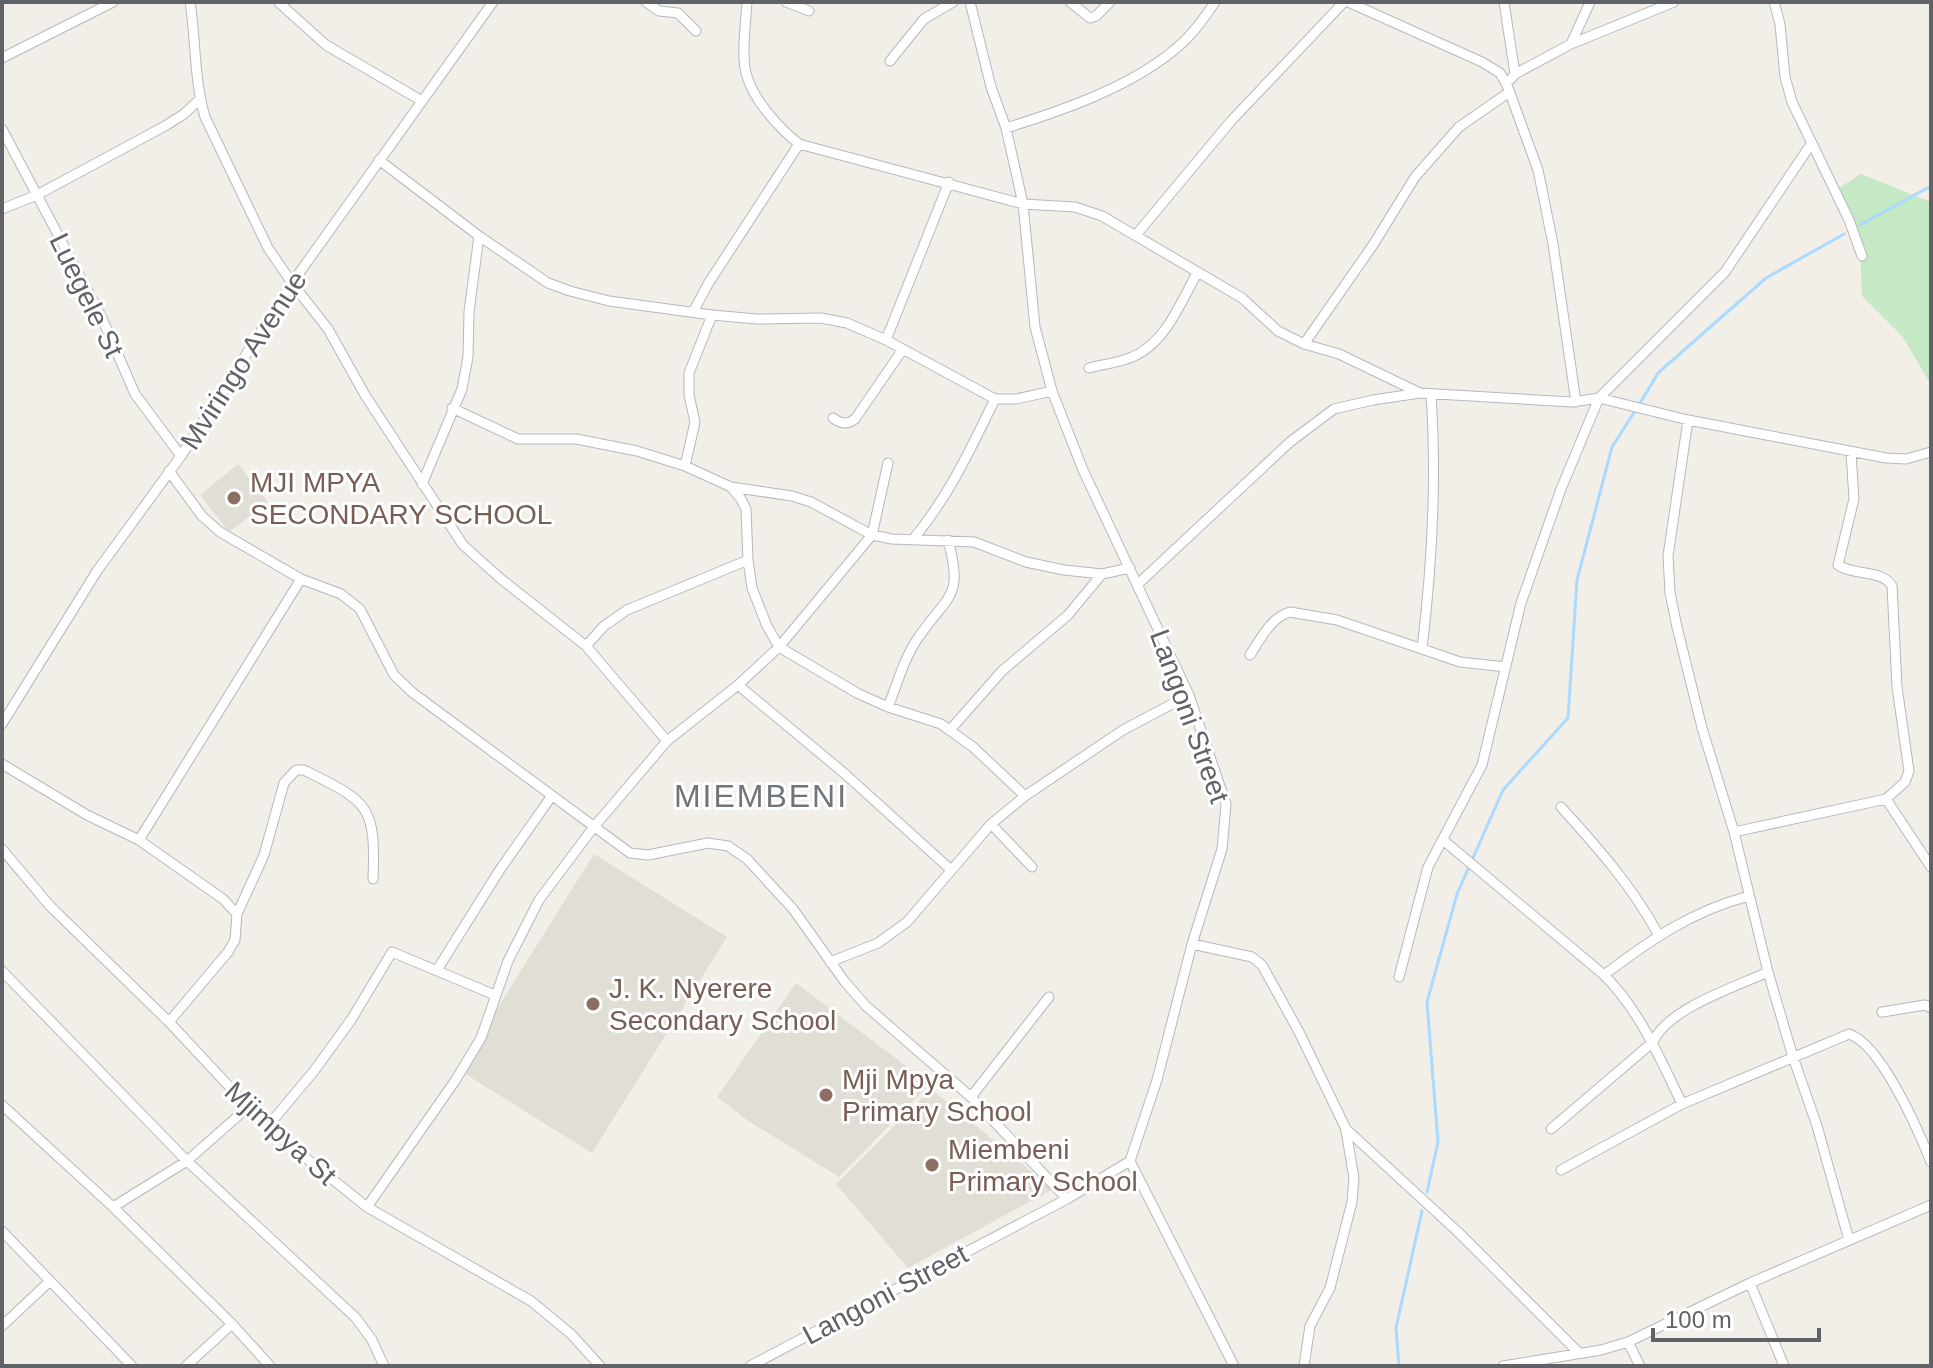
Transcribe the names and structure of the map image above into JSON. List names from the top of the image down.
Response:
{
  "streets": {
    "street": [
      "Luegele St",
      "Mviringo Avenue",
      "Langoni Street",
      "Mjimpya St"
    ]
  },
  "crossings": [
    ["Luegele St", "Mviringo Avenue"]
  ],
  "districts": ["MIEMBENI"],
  "places": [
    "MJI MPYA SECONDARY SCHOOL",
    "J. K. Nyerere Secondary School",
    "Mji Mpya Primary School",
    "Miembeni Primary School"
  ],
  "scale_bar": "100 m"
}
